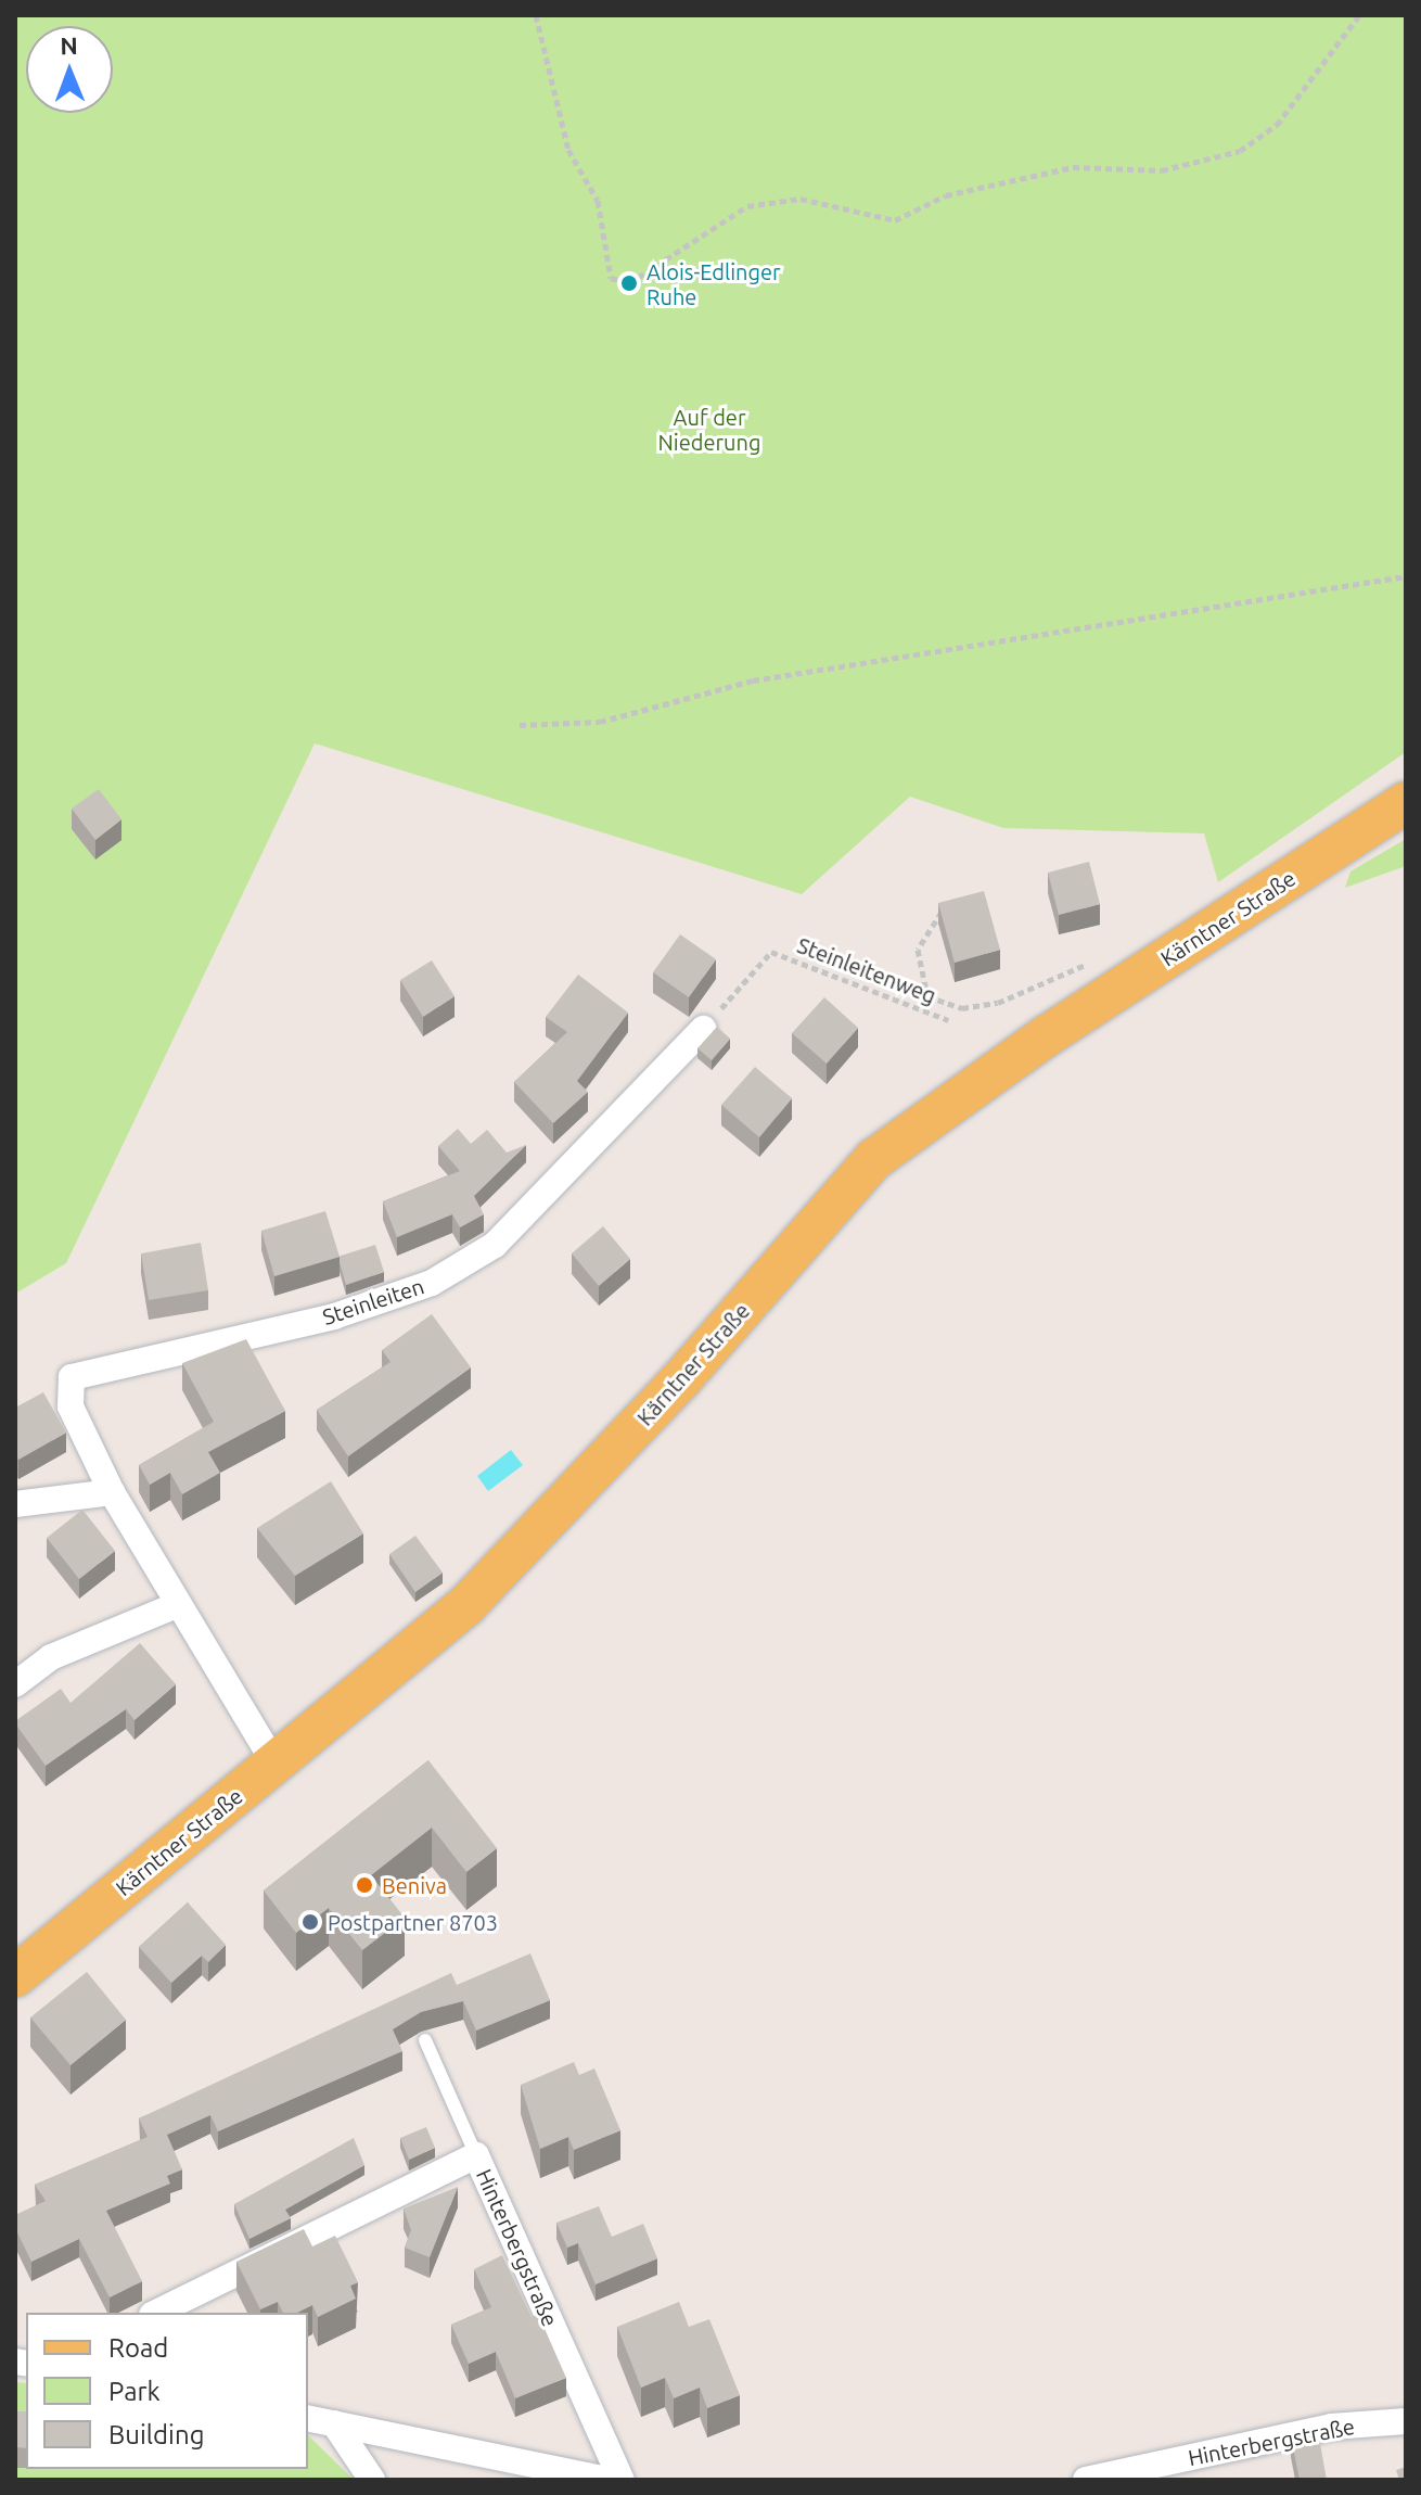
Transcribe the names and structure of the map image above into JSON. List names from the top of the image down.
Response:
{
  "streets": {
    "main road": ["Kärntner Straße"],
    "street": ["Steinleiten", "Hinterbergstraße"],
    "path": ["Steinleitenweg"]
  },
  "crossings": [
    ["Kärntner Straße", "Steinleiten"],
    ["Steinleitenweg", "Steinleiten"]
  ],
  "parks": ["Auf der Niederung"],
  "places": ["Alois-Edlinger Ruhe", "Beniva", "Postpartner 8703"],
  "legend": ["Road", "Park", "Building"],
  "north": "top"
}
